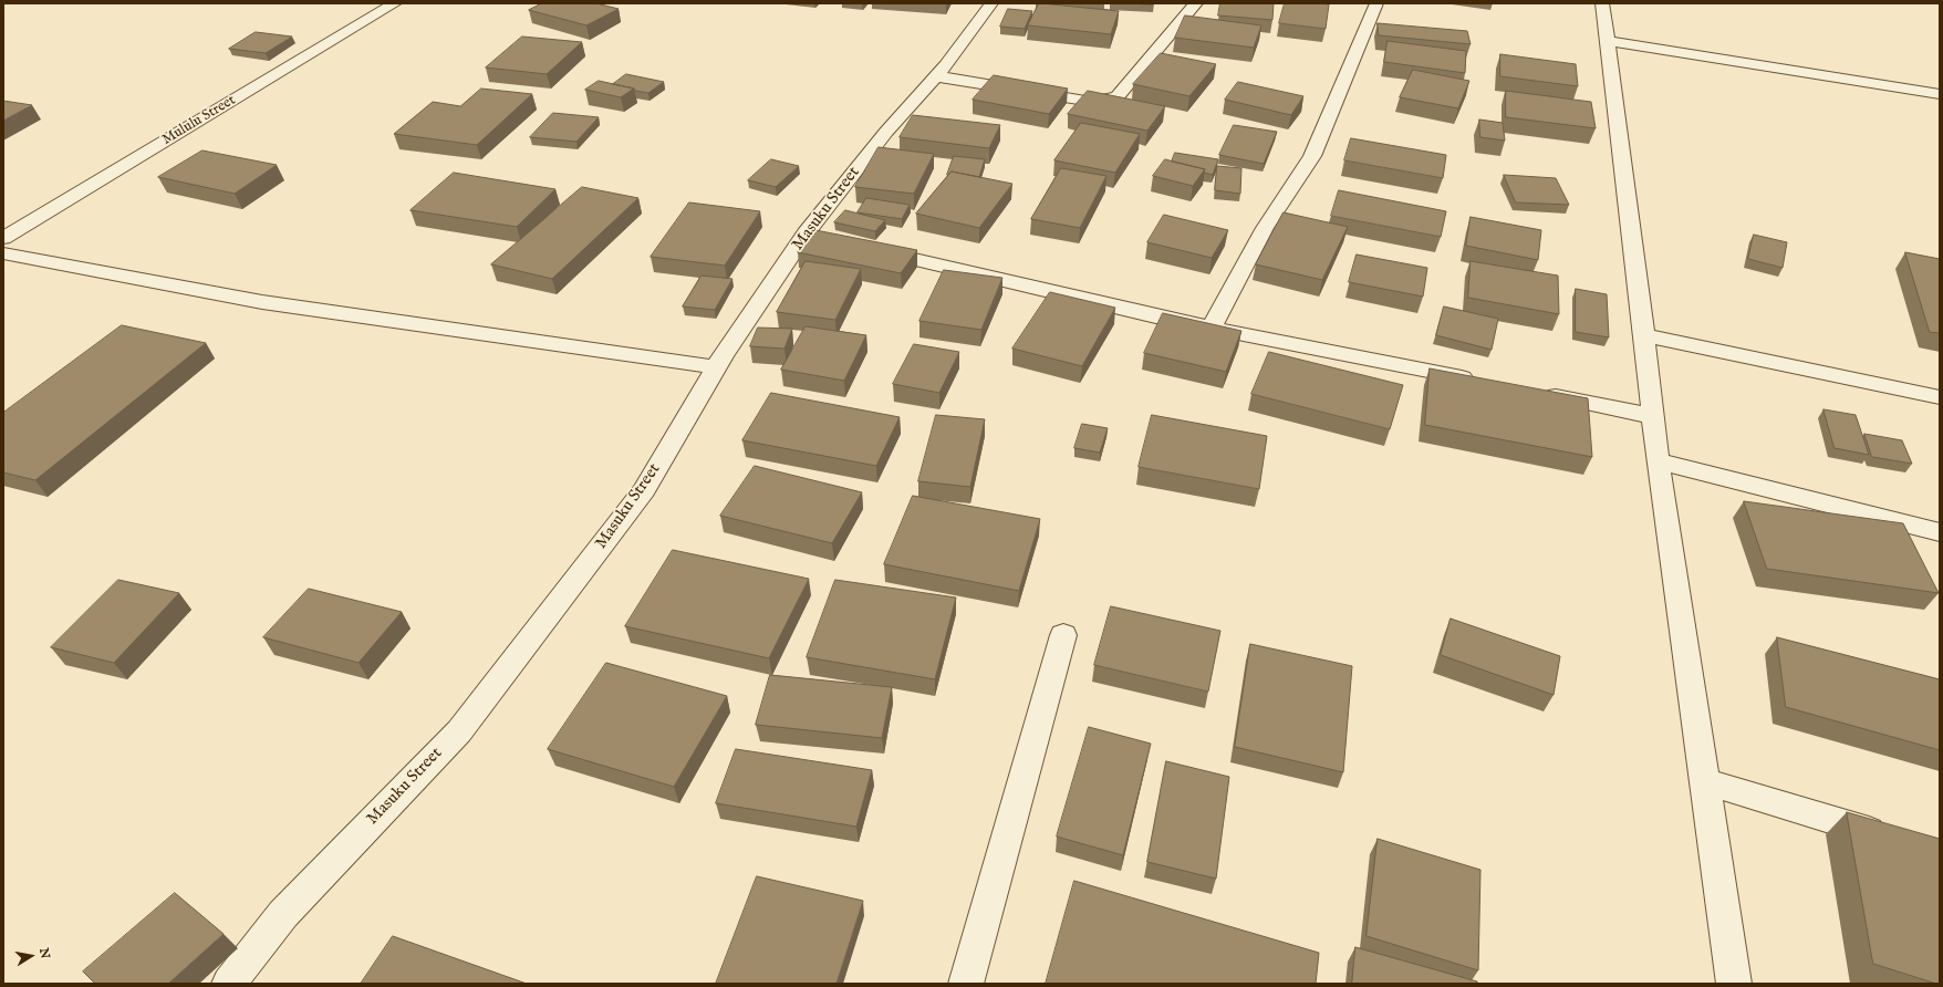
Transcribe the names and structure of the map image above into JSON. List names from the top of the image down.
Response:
{
  "streets": {
    "street": ["Mululu Street", "Masuku Street"]
  },
  "north": "right"
}
